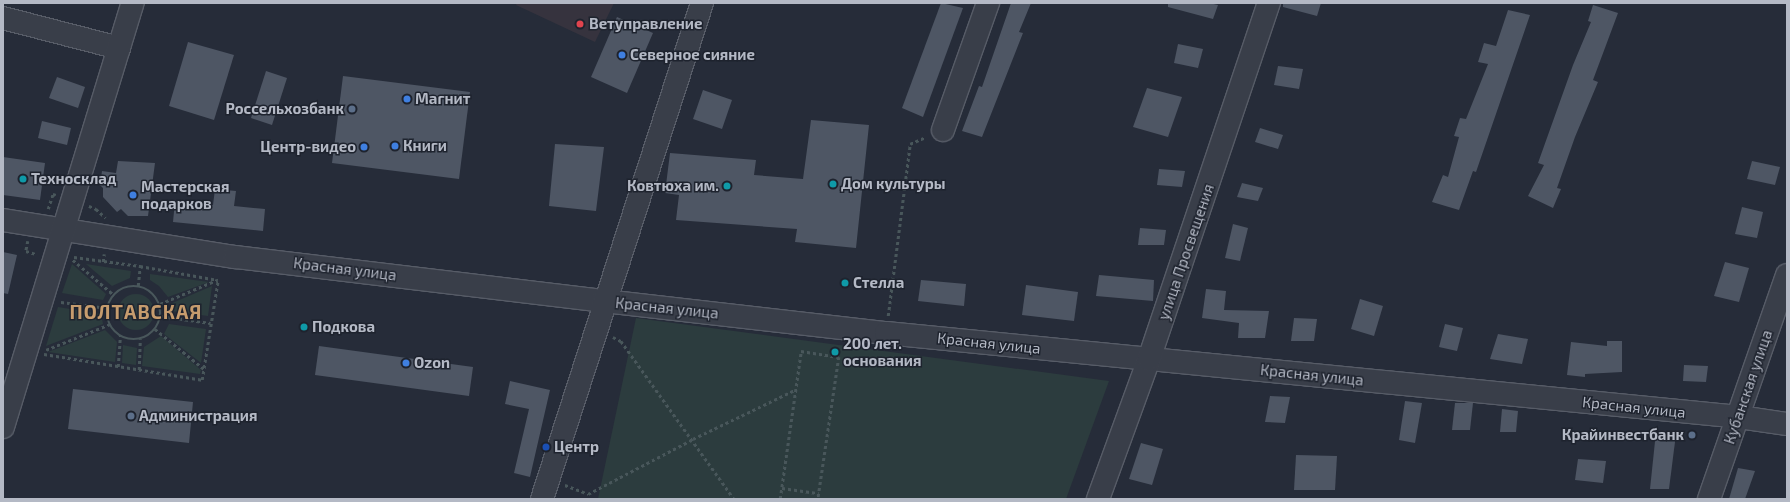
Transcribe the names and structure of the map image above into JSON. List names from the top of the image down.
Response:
{
  "streets": {
    "street": ["улица Просвещения", "Красная улица", "Кубанская улица"]
  },
  "crossings": [
    ["улица Просвещения", "Красная улица"],
    ["Красная улица", "Кубанская улица"]
  ],
  "districts": ["ПОЛТАВСКАЯ"],
  "places": [
    "Ветуправление",
    "Северное сияние",
    "Магнит",
    "Россельхозбанк",
    "Книги",
    "Центр-видео",
    "Техносклад",
    "Дом культуры",
    "Ковтюха им.",
    "Мастерская подарков",
    "Стелла",
    "Подкова",
    "200 лет. основания",
    "Ozon",
    "Администрация",
    "Крайинвестбанк",
    "Центр"
  ]
}
